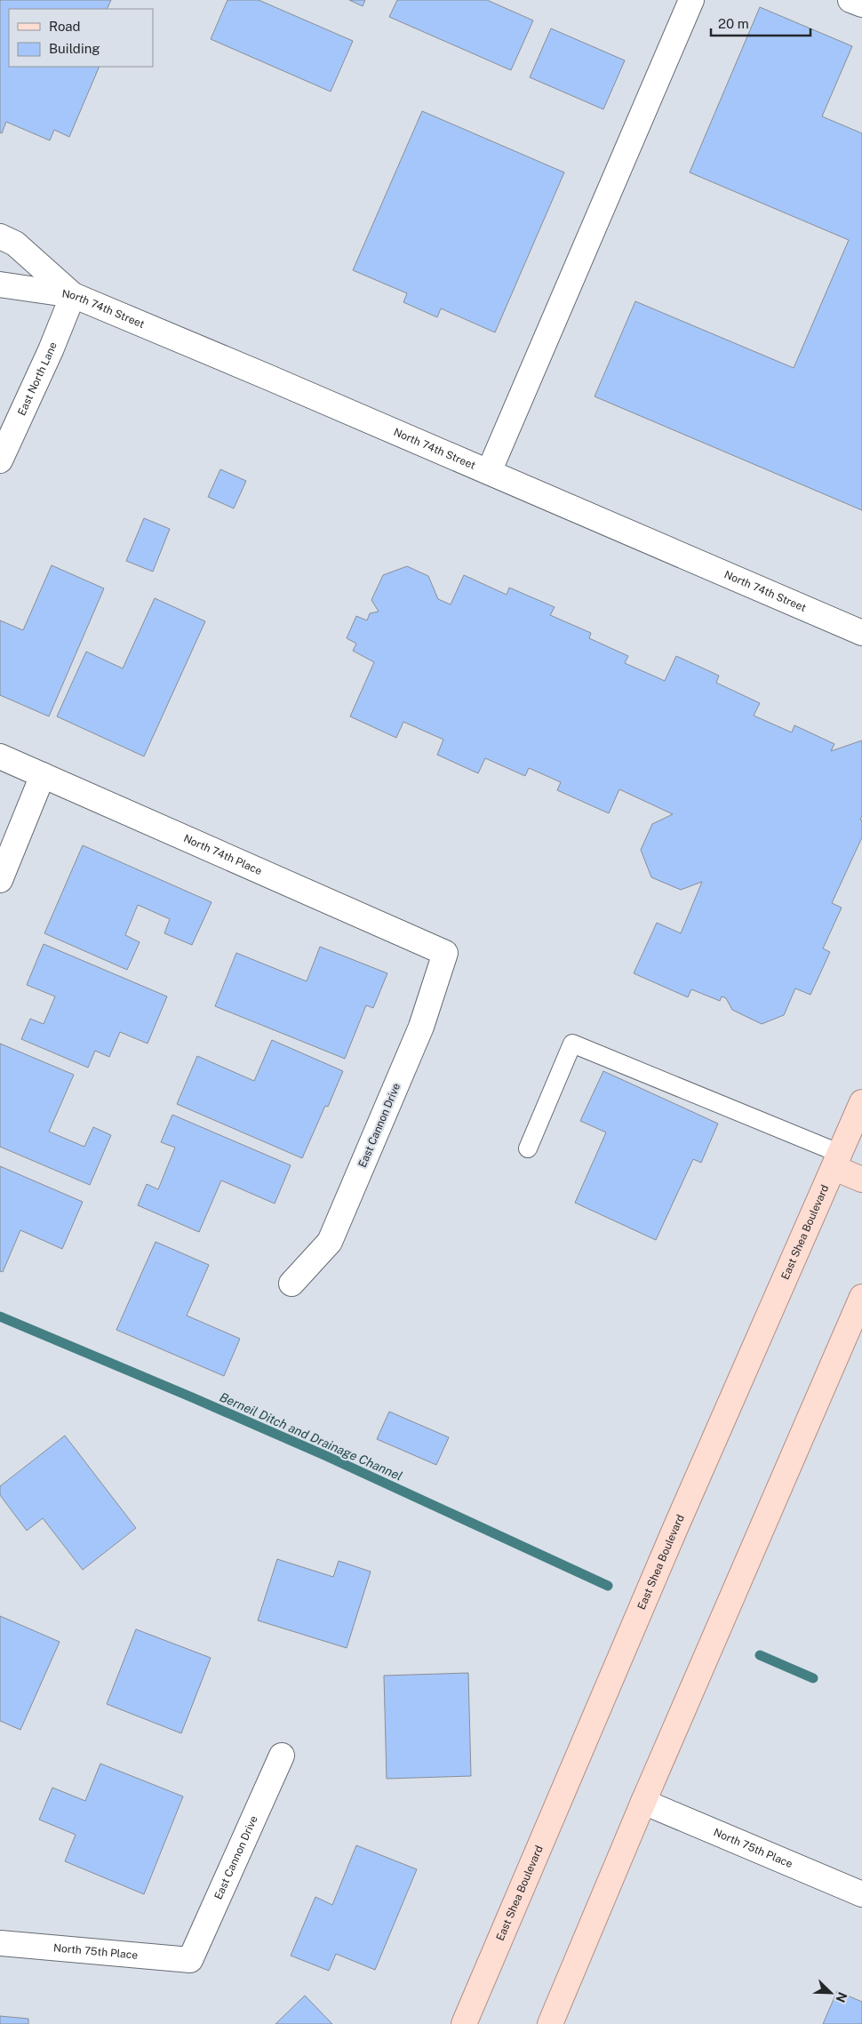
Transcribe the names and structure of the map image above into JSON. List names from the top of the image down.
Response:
{
  "streets": {
    "main road": ["East Shea Boulevard"],
    "street": [
      "North 74th Street",
      "East North Lane",
      "North 74th Place",
      "East Cannon Drive",
      "North 75th Place"
    ]
  },
  "crossings": [
    ["North 74th Street", "East North Lane"],
    ["North 74th Place", "East Cannon Drive"],
    ["East Cannon Drive", "North 75th Place"]
  ],
  "water": ["Berneil Ditch and Drainage Channel"],
  "legend": ["Road", "Building"],
  "scale_bar": "20 m",
  "north": "bottom right"
}
